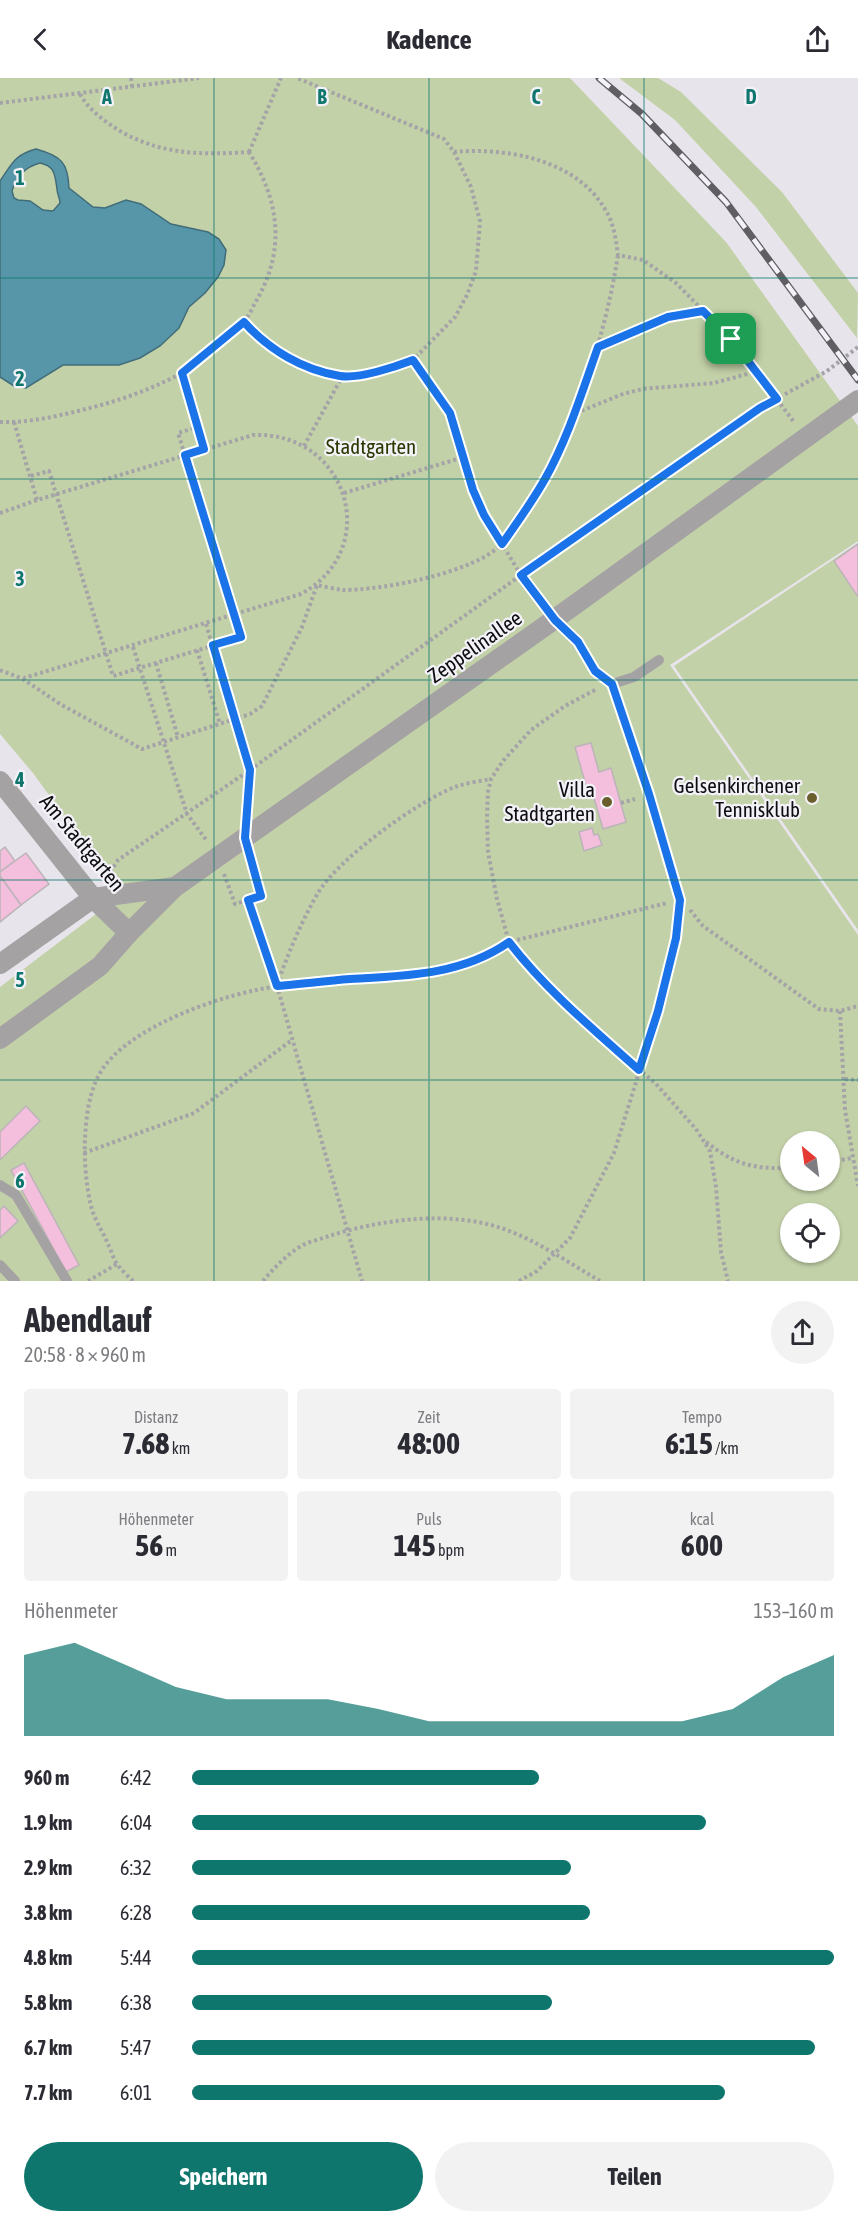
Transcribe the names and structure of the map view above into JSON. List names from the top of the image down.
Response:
{
  "streets": {
    "street": ["Zeppelinallee", "Am Stadtgarten"]
  },
  "crossings": [
    ["Zeppelinallee", "Am Stadtgarten"]
  ],
  "parks": ["Stadtgarten"],
  "places": ["Gelsenkirchener Tennisklub", "Villa Stadtgarten"],
  "north": "top left",
  "page": {
    "header": "Kadence",
    "heading": ["Abendlauf", "20:58 · 8 × 960 m"],
    "stats": [
      ["Distanz", "7.68 km"],
      ["Zeit", "48:00"],
      ["Tempo", "6:15 /km"],
      ["Höhenmeter", "56 m"],
      ["Puls", "145 bpm"],
      ["kcal", "600"]
    ],
    "chart": ["Höhenmeter", "153–160 m"],
    "list": [
      {
        "name": "960 m",
        "note": "6:42"
      },
      {
        "name": "1.9 km",
        "note": "6:04"
      },
      {
        "name": "2.9 km",
        "note": "6:32"
      },
      {
        "name": "3.8 km",
        "note": "6:28"
      },
      {
        "name": "4.8 km",
        "note": "5:44"
      },
      {
        "name": "5.8 km",
        "note": "6:38"
      },
      {
        "name": "6.7 km",
        "note": "5:47"
      },
      {
        "name": "7.7 km",
        "note": "6:01"
      }
    ],
    "buttons": ["Speichern", "Teilen"]
  },
  "grid": {
    "columns": [
      "A",
      "B",
      "C",
      "D"
    ],
    "rows": [
      "1",
      "2",
      "3",
      "4",
      "5",
      "6"
    ]
  }
}
